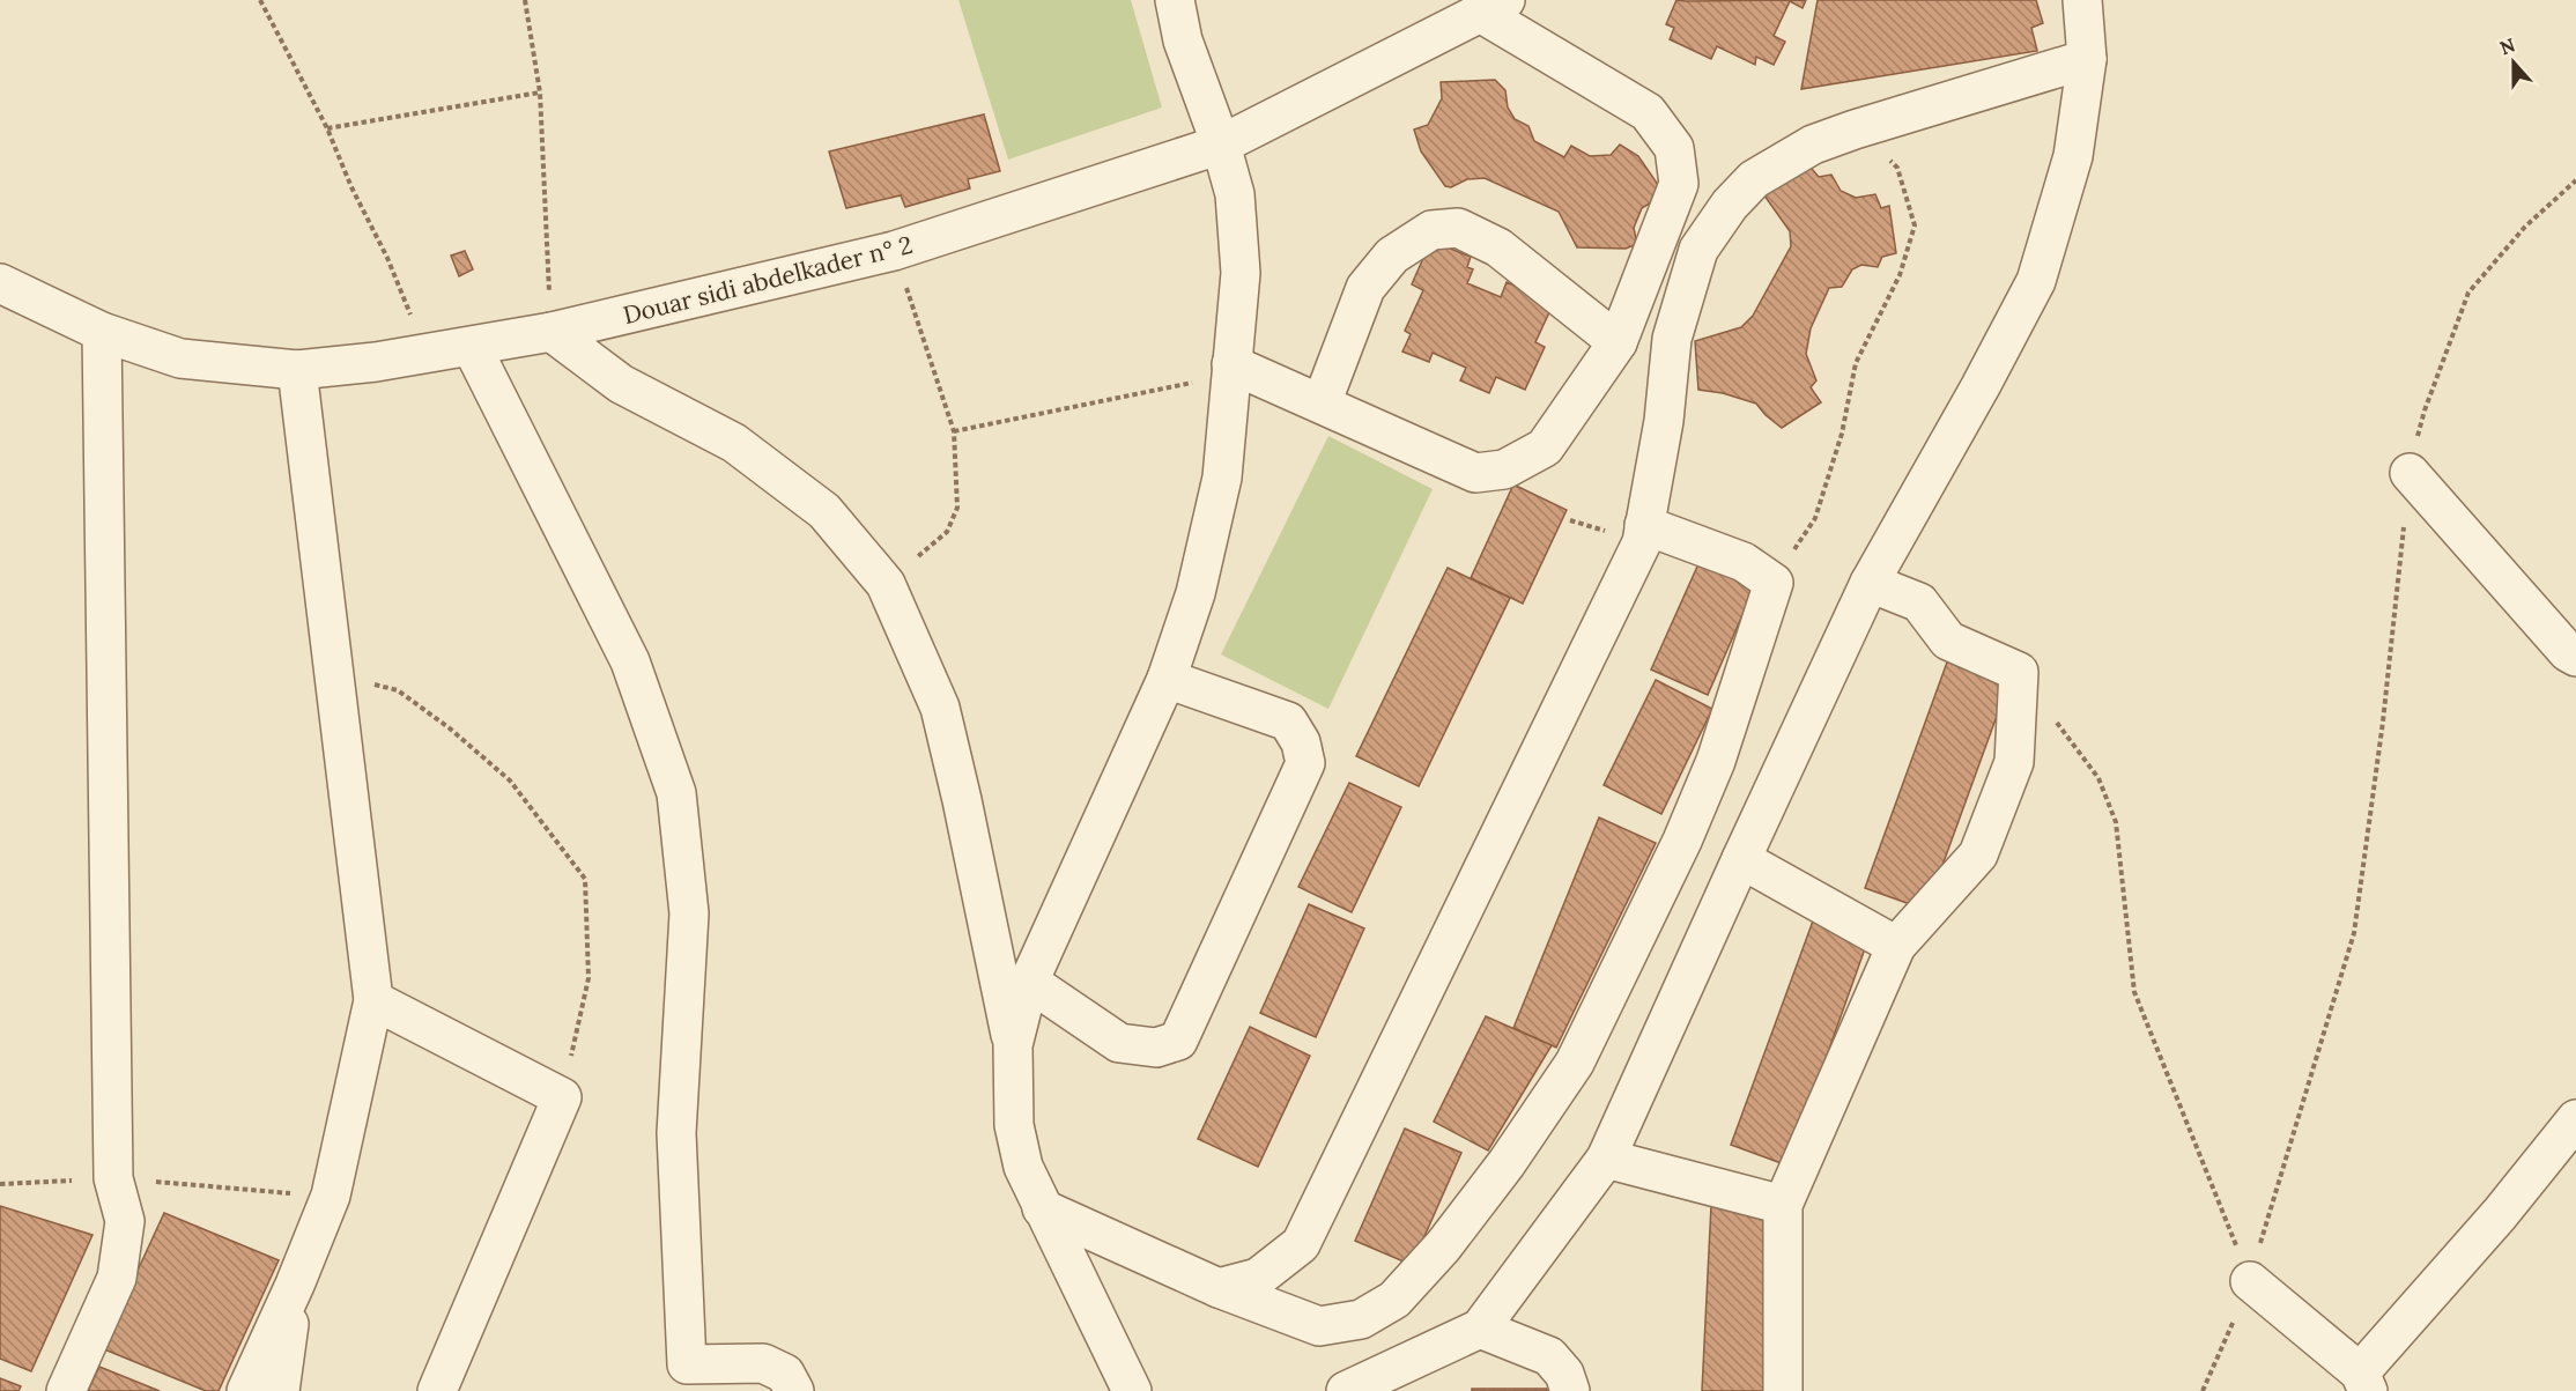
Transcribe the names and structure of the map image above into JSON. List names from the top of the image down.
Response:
{
  "streets": {
    "street": ["Douar sidi abdelkader n° 2"]
  },
  "north": "top"
}
